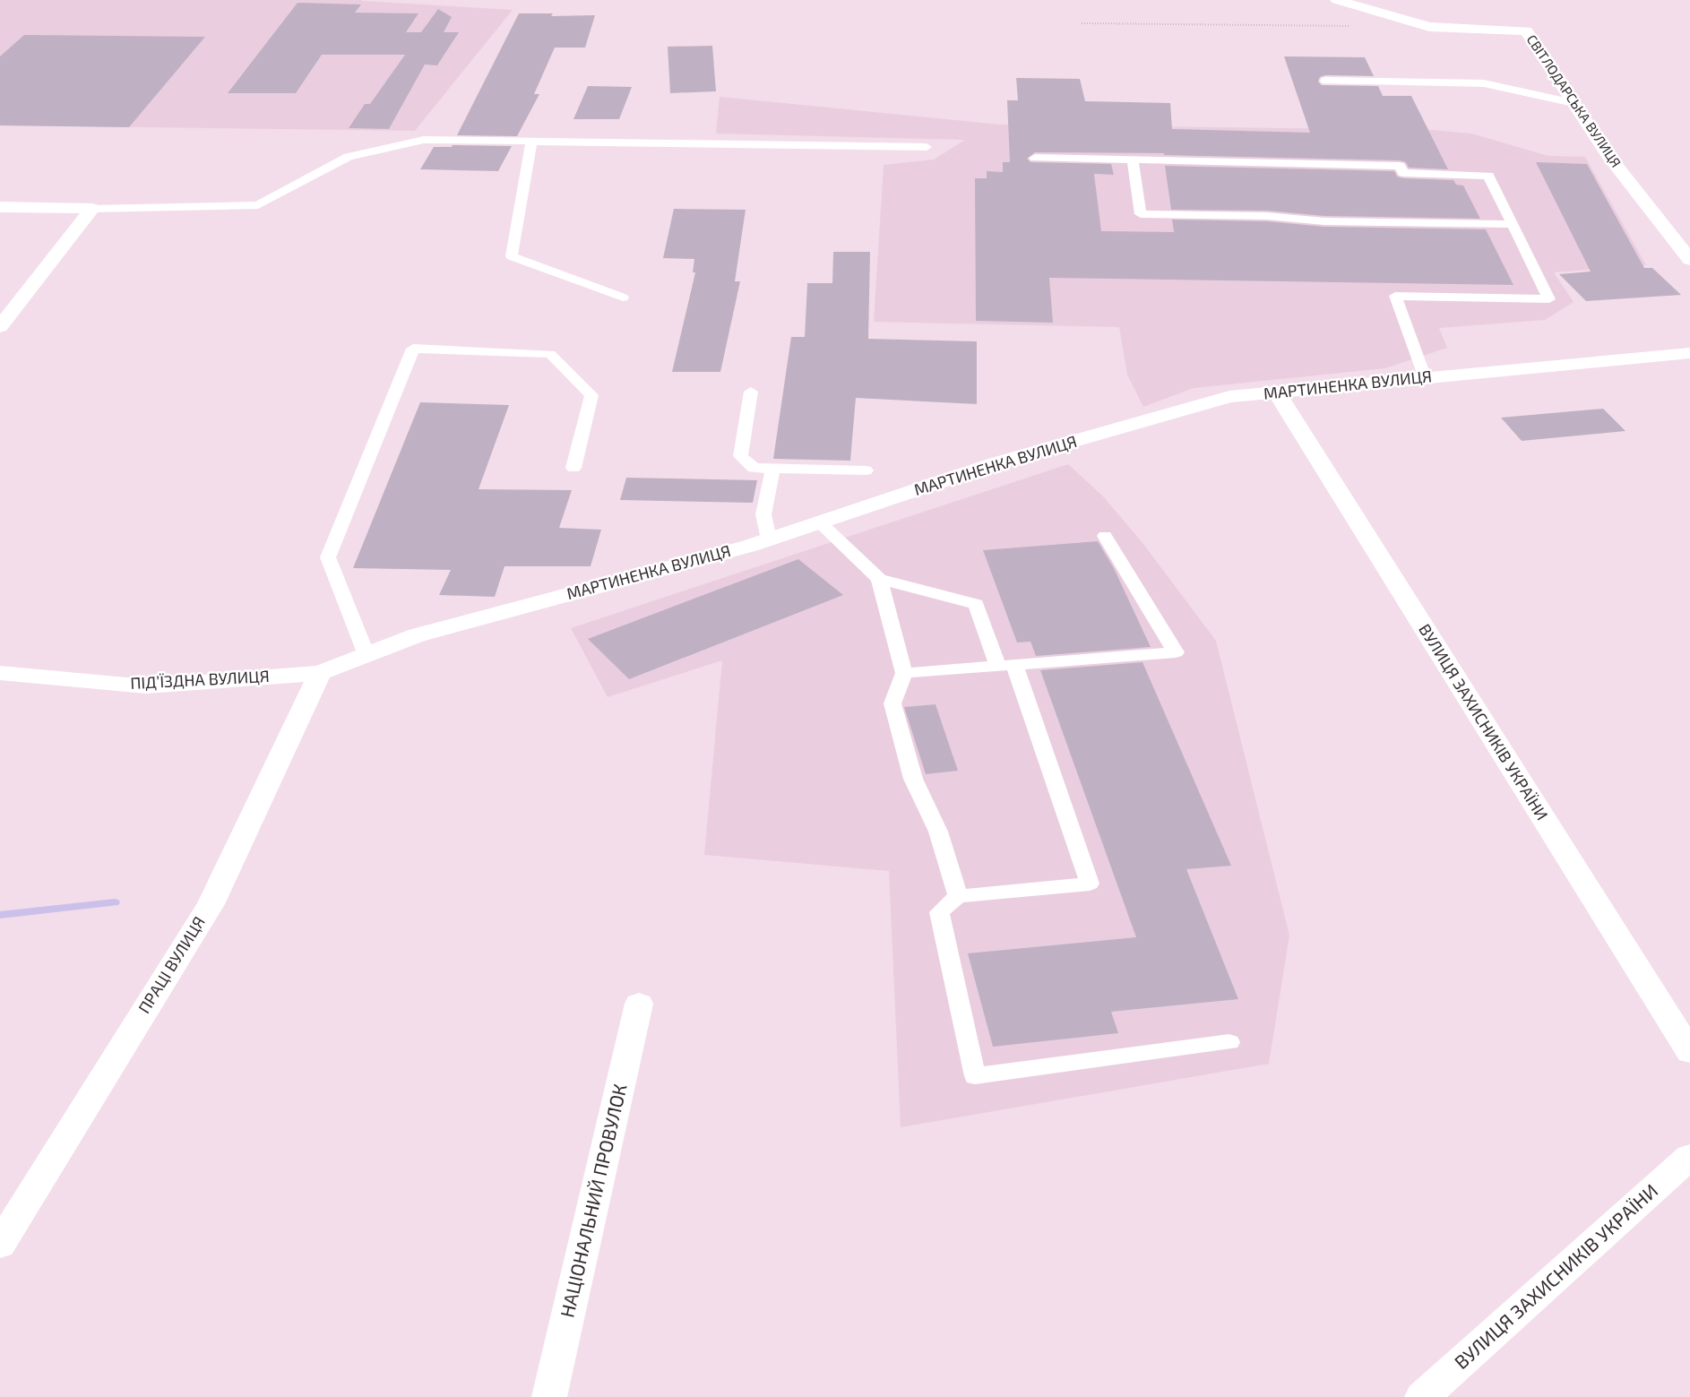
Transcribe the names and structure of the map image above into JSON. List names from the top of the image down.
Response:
{
  "streets": {
    "street": [
      "СВІТЛОДАРСЬКА ВУЛИЦЯ",
      "МАРТИНЕНКА ВУЛИЦЯ",
      "ПІД’ЇЗДНА ВУЛИЦЯ",
      "ВУЛИЦЯ ЗАХИСНИКІВ УКРАЇНИ",
      "ПРАЦІ ВУЛИЦЯ",
      "НАЦІОНАЛЬНИЙ ПРОВУЛОК"
    ]
  },
  "crossings": [
    ["МАРТИНЕНКА ВУЛИЦЯ", "ПІД’ЇЗДНА ВУЛИЦЯ"],
    ["МАРТИНЕНКА ВУЛИЦЯ", "ВУЛИЦЯ ЗАХИСНИКІВ УКРАЇНИ"],
    ["МАРТИНЕНКА ВУЛИЦЯ", "ПРАЦІ ВУЛИЦЯ"],
    ["ПІД’ЇЗДНА ВУЛИЦЯ", "ПРАЦІ ВУЛИЦЯ"]
  ]
}
